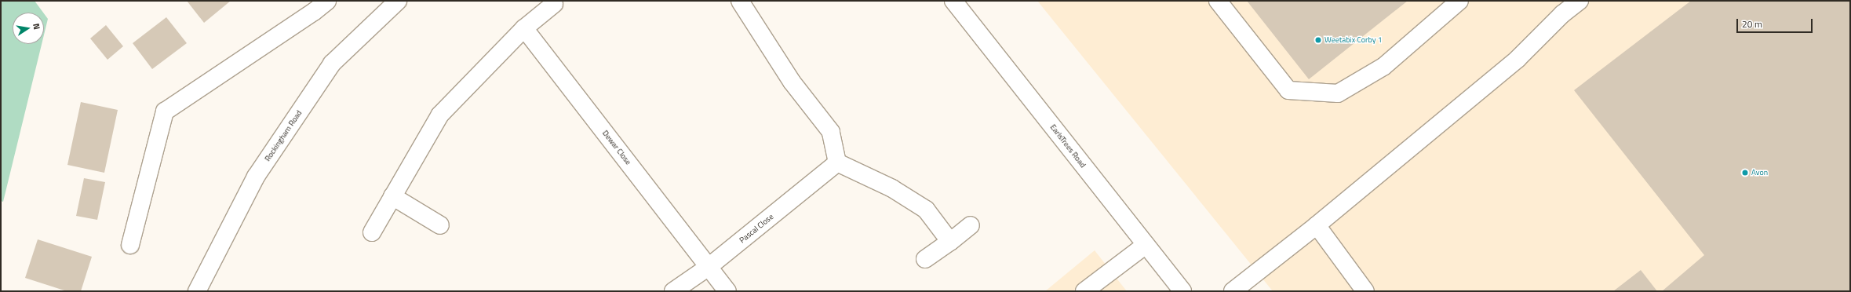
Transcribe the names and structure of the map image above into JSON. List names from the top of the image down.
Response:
{
  "streets": {
    "street": [
      "Rockingham Road",
      "EarlsTrees Road",
      "Dewar Close",
      "Pascal Close"
    ]
  },
  "crossings": [
    ["Dewar Close", "Pascal Close"]
  ],
  "places": ["Weetabix Corby 1", "Avon"],
  "scale_bar": "20 m",
  "north": "right"
}
